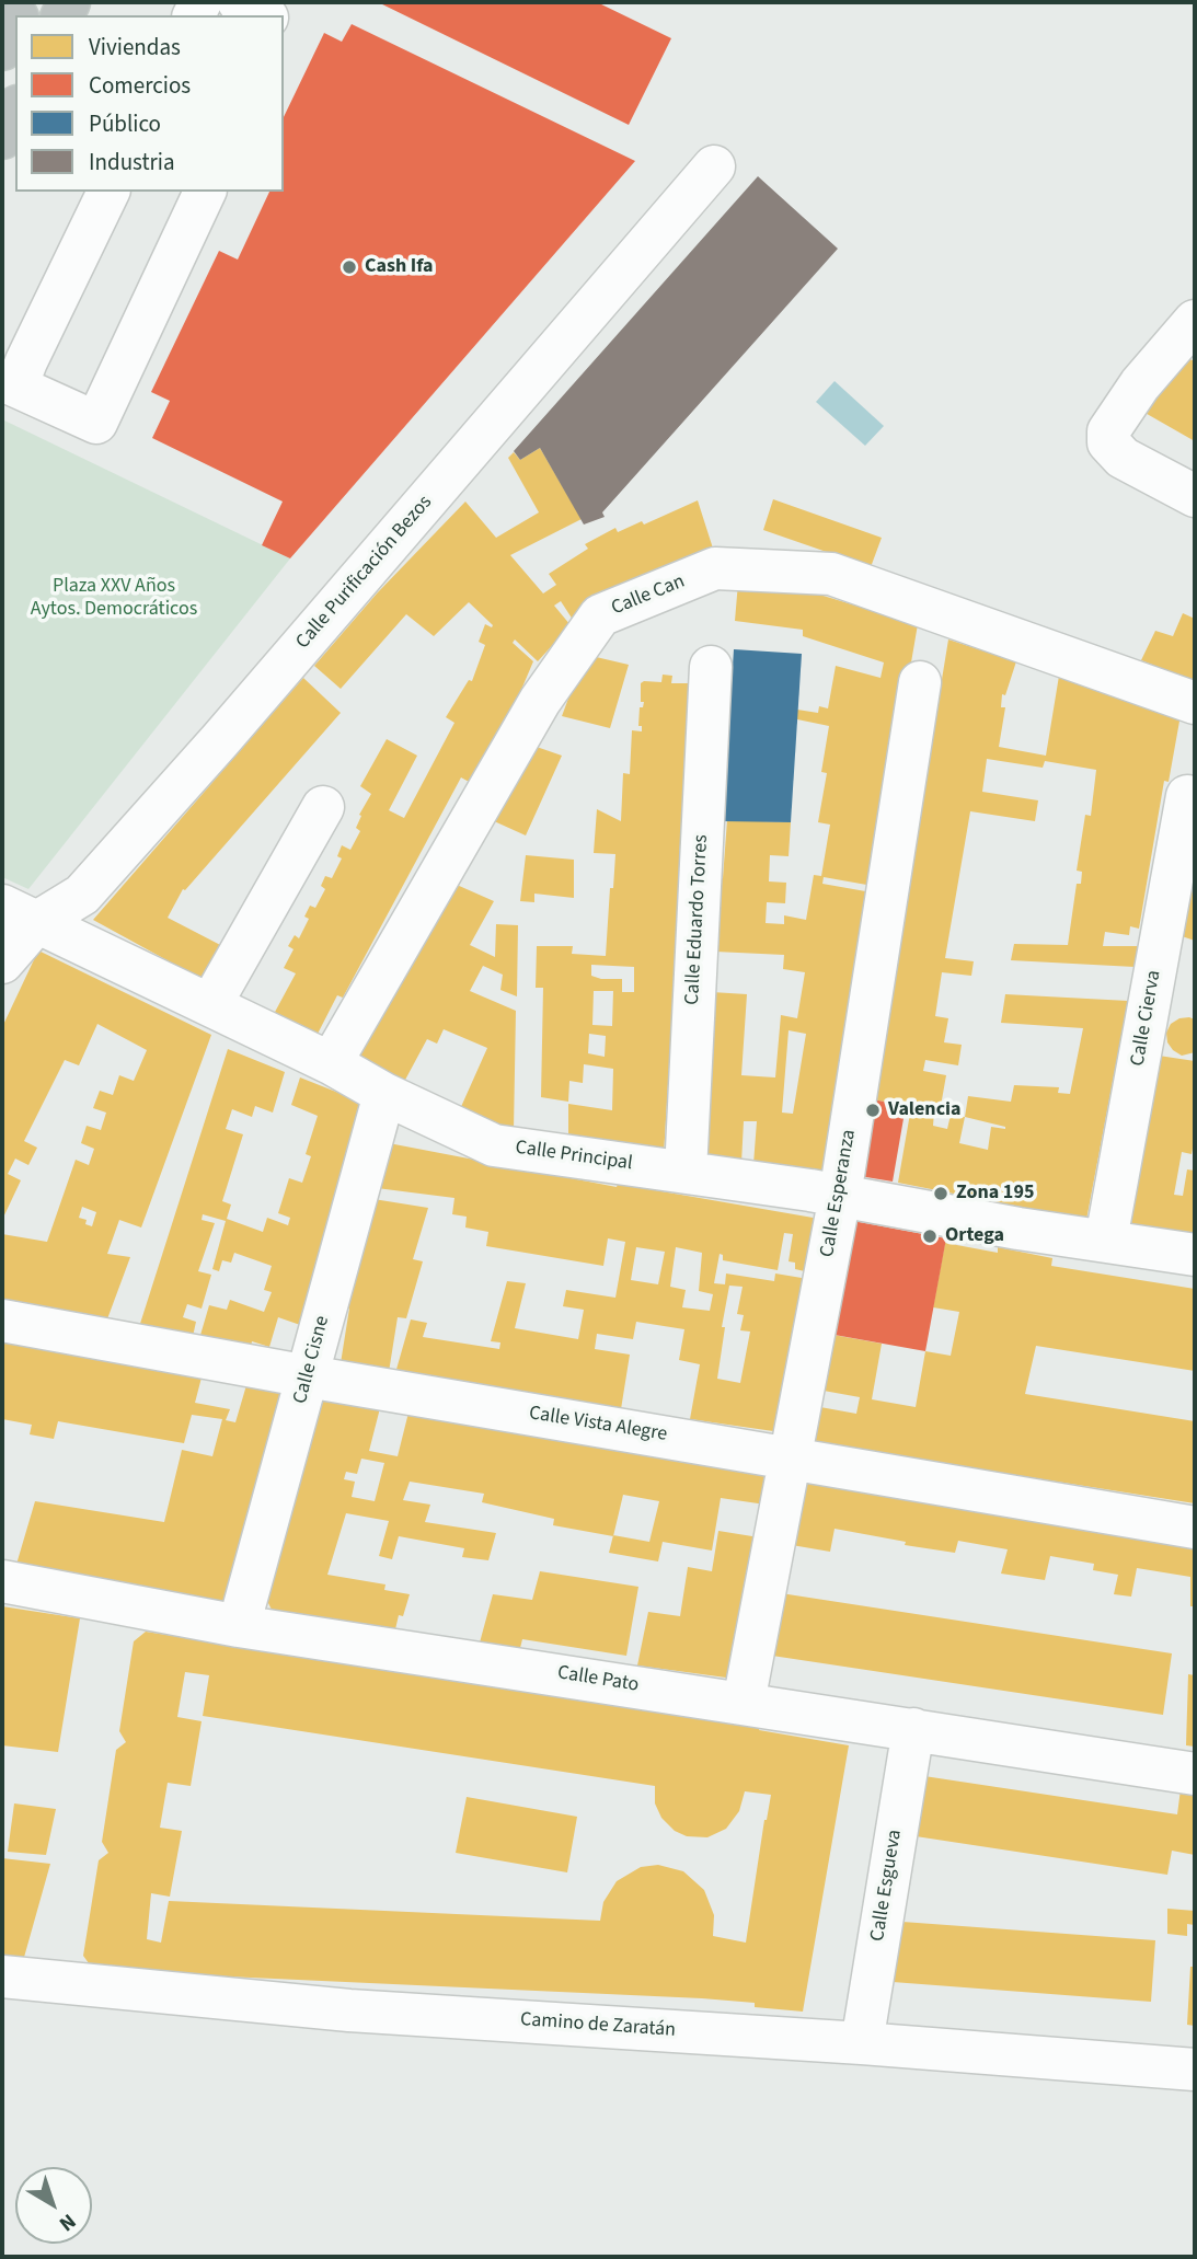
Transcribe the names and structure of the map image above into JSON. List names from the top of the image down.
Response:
{
  "streets": {
    "street": [
      "Calle Purificación Bezos",
      "Calle Can",
      "Calle Eduardo Torres",
      "Calle Cierva",
      "Calle Principal",
      "Calle Esperanza",
      "Calle Cisne",
      "Calle Vista Alegre",
      "Calle Pato",
      "Calle Esgueva",
      "Camino de Zaratán"
    ]
  },
  "crossings": [
    ["Calle Purificación Bezos", "Calle Principal"],
    ["Calle Can", "Calle Principal"],
    ["Calle Eduardo Torres", "Calle Principal"],
    ["Calle Cierva", "Calle Principal"],
    ["Calle Principal", "Calle Esperanza"],
    ["Calle Principal", "Calle Cisne"],
    ["Calle Esperanza", "Calle Vista Alegre"],
    ["Calle Esperanza", "Calle Pato"],
    ["Calle Cisne", "Calle Vista Alegre"],
    ["Calle Cisne", "Calle Pato"],
    ["Calle Pato", "Calle Esgueva"],
    ["Calle Esgueva", "Camino de Zaratán"]
  ],
  "parks": ["Plaza XXV Años Aytos. Democráticos"],
  "places": [
    "Cash Ifa",
    "Valencia",
    "Zona 195",
    "Ortega"
  ],
  "legend": [
    "Viviendas",
    "Comercios",
    "Público",
    "Industria"
  ],
  "north": "bottom right"
}
